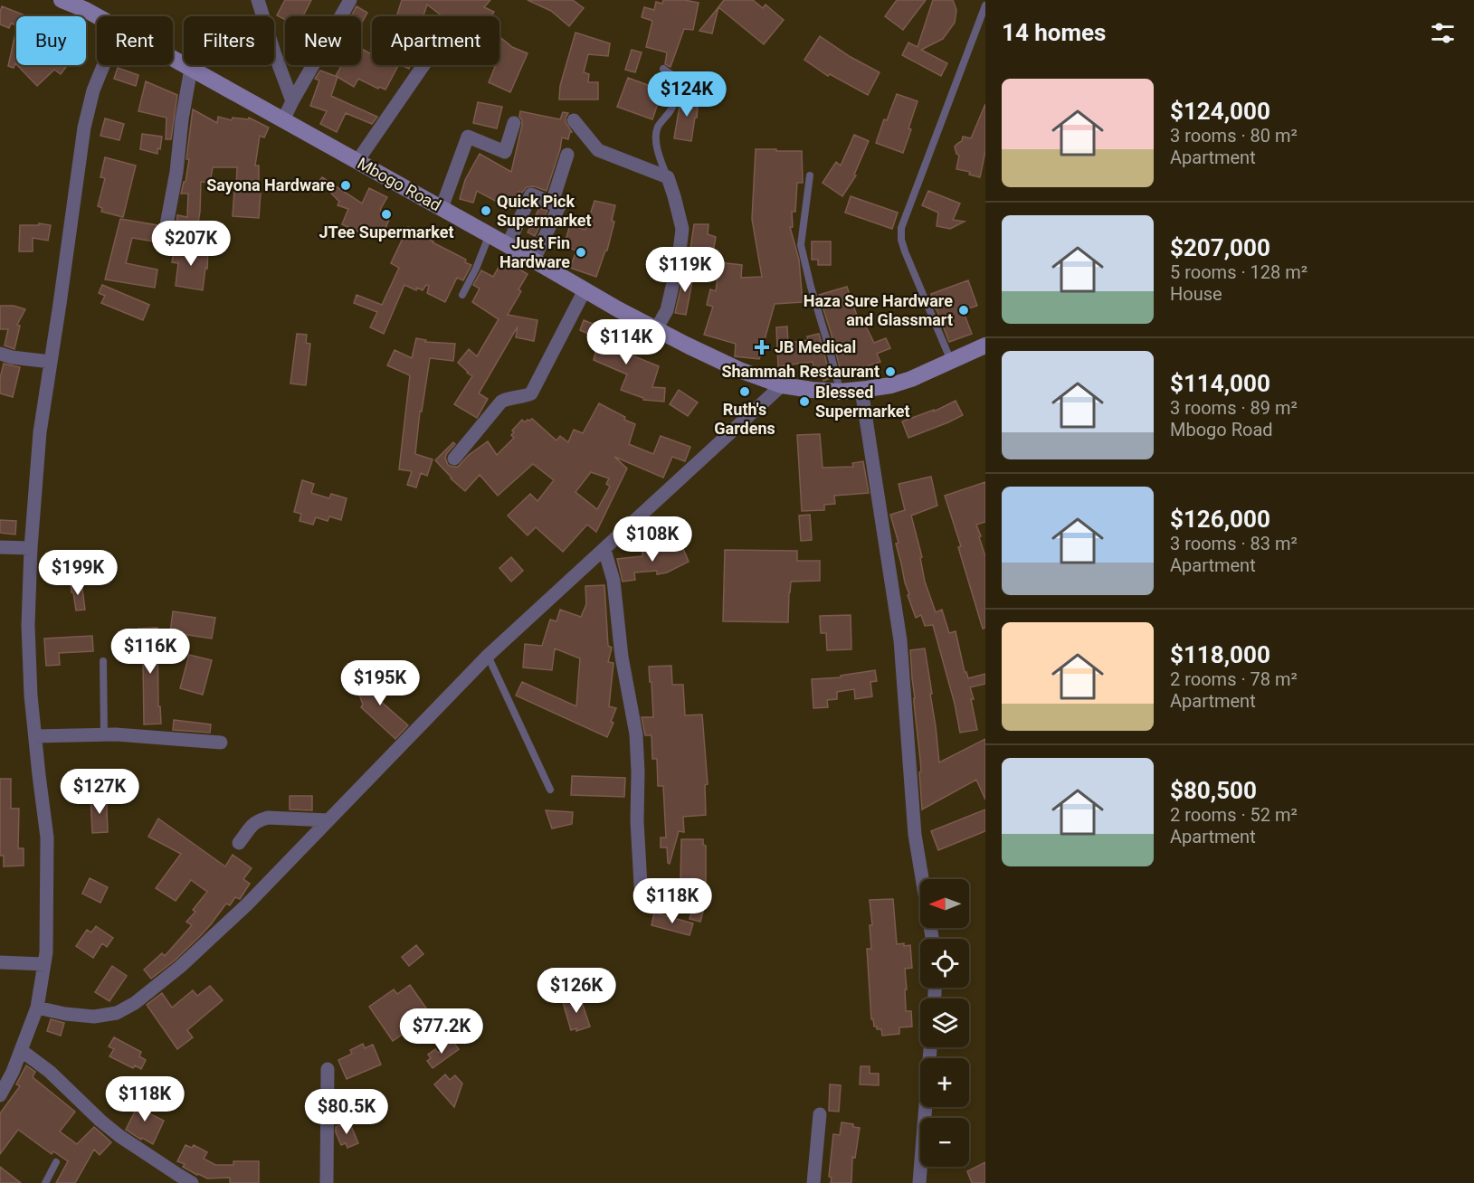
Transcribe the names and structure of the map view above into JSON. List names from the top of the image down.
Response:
{
  "streets": {
    "main road": ["Mbogo Road"]
  },
  "places": {
    "other": [
      "Sayona Hardware",
      "Quick Pick Supermarket",
      "JTee Supermarket",
      "Just Fin Hardware",
      "Haza Sure Hardware and Glassmart",
      "Shammah Restaurant",
      "Ruth's Gardens",
      "Blessed Supermarket"
    ],
    "health": ["JB Medical"]
  },
  "north": "left",
  "page": {
    "heading": "14 homes",
    "chip": [
      "Buy",
      "Rent",
      "Filters",
      "New",
      "Apartment"
    ],
    "list": [
      {
        "name": "$124,000",
        "note": "3 rooms · 80 m² · Apartment"
      },
      {
        "name": "$207,000",
        "note": "5 rooms · 128 m² · House"
      },
      {
        "name": "$114,000",
        "note": "3 rooms · 89 m² · Mbogo Road"
      },
      {
        "name": "$126,000",
        "note": "3 rooms · 83 m² · Apartment"
      },
      {
        "name": "$118,000",
        "note": "2 rooms · 78 m² · Apartment"
      },
      {
        "name": "$80,500",
        "note": "2 rooms · 52 m² · Apartment"
      }
    ],
    "price": [
      "$124K",
      "$207K",
      "$119K",
      "$114K",
      "$108K",
      "$199K",
      "$116K",
      "$195K",
      "$127K",
      "$118K",
      "$126K",
      "$77.2K",
      "$118K",
      "$80.5K"
    ],
    "map_buttons": ["+", "−"]
  }
}
